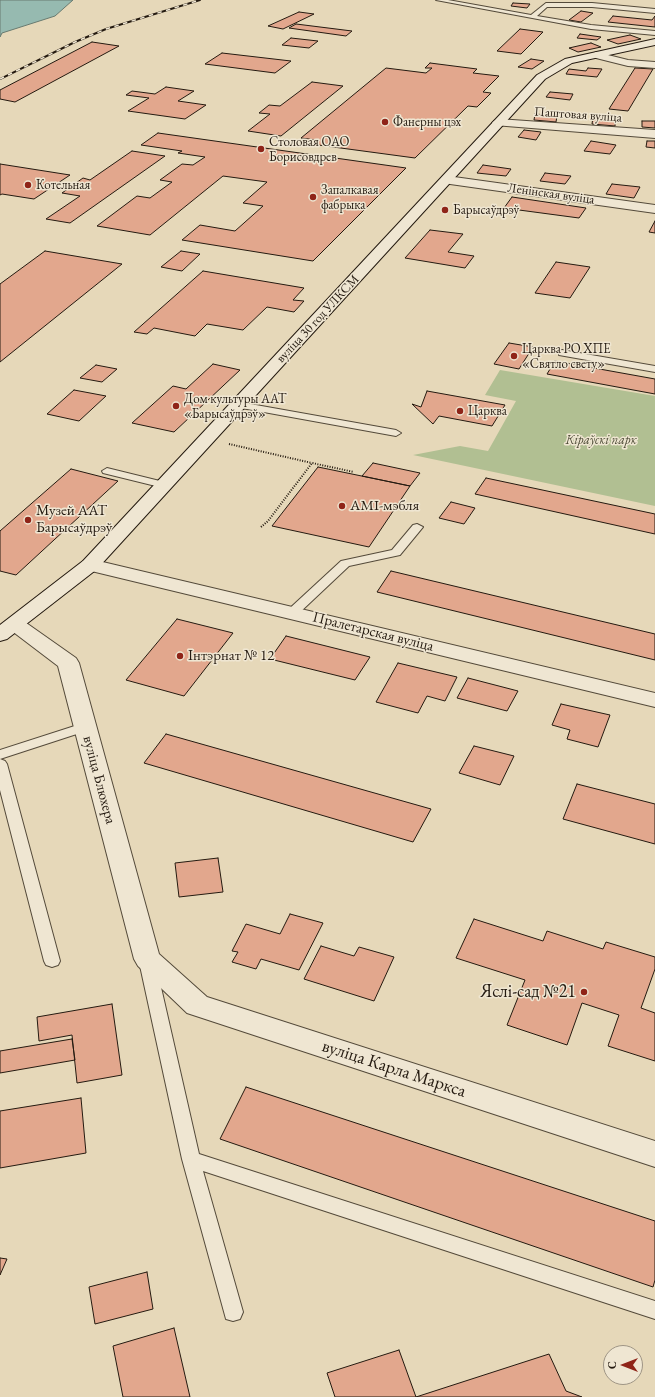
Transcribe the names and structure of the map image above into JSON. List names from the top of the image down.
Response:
{
  "streets": {
    "main road": [
      "Паштовая вуліца",
      "Ленінская вуліца",
      "вуліца 30 год УЛКСМ",
      "Пралетарская вуліца",
      "вуліца Блюхера",
      "вуліца Карла Маркса"
    ]
  },
  "crossings": [
    ["Паштовая вуліца", "вуліца 30 год УЛКСМ"],
    ["Ленінская вуліца", "вуліца 30 год УЛКСМ"],
    ["вуліца 30 год УЛКСМ", "Пралетарская вуліца"],
    ["вуліца 30 год УЛКСМ", "вуліца Блюхера"],
    ["вуліца Блюхера", "вуліца Карла Маркса"]
  ],
  "parks": ["Кіраўскі парк"],
  "places": [
    "Фанерны цэх",
    "Столовая ОАО Борисовдрев",
    "Котельная",
    "Запалкавая фабрыка",
    "Барысаўдрэў",
    "Царква РО ХПЕ «Святло свету»",
    "Дом культуры ААТ «Барысаўдрэў»",
    "Царква",
    "AMI-мэбля",
    "Музей ААТ Барысаўдрэў",
    "Інтэрнат № 12",
    "Яслі-сад №21"
  ],
  "north": "left"
}
